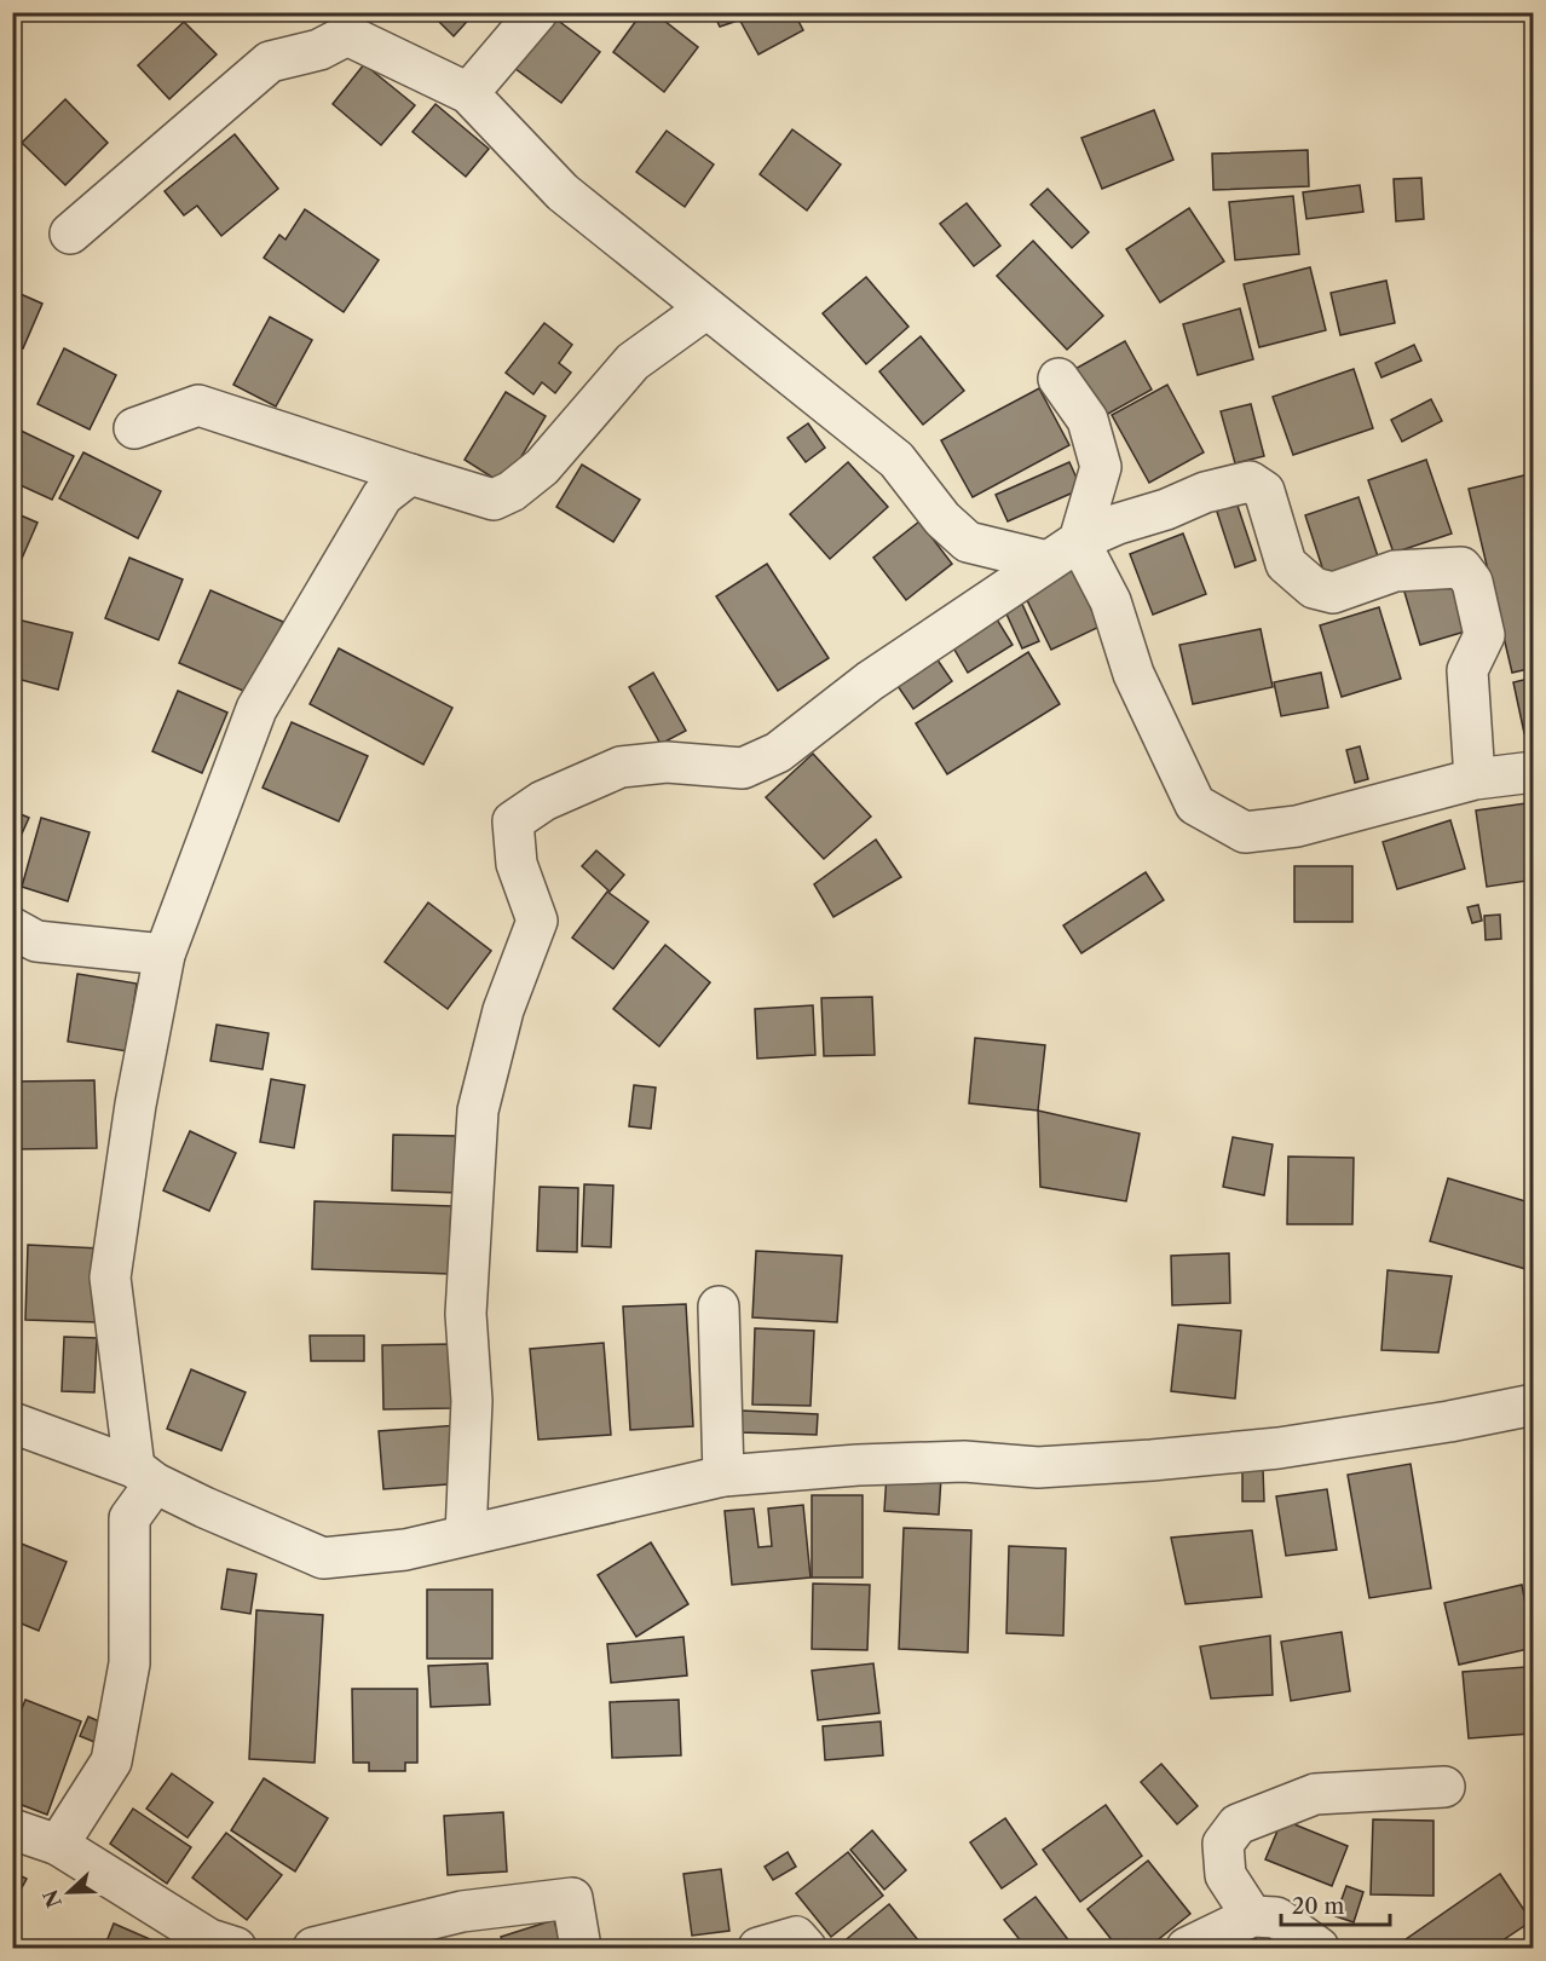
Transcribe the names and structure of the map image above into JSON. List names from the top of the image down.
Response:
{
  "scale_bar": "20 m",
  "north": "left"
}
